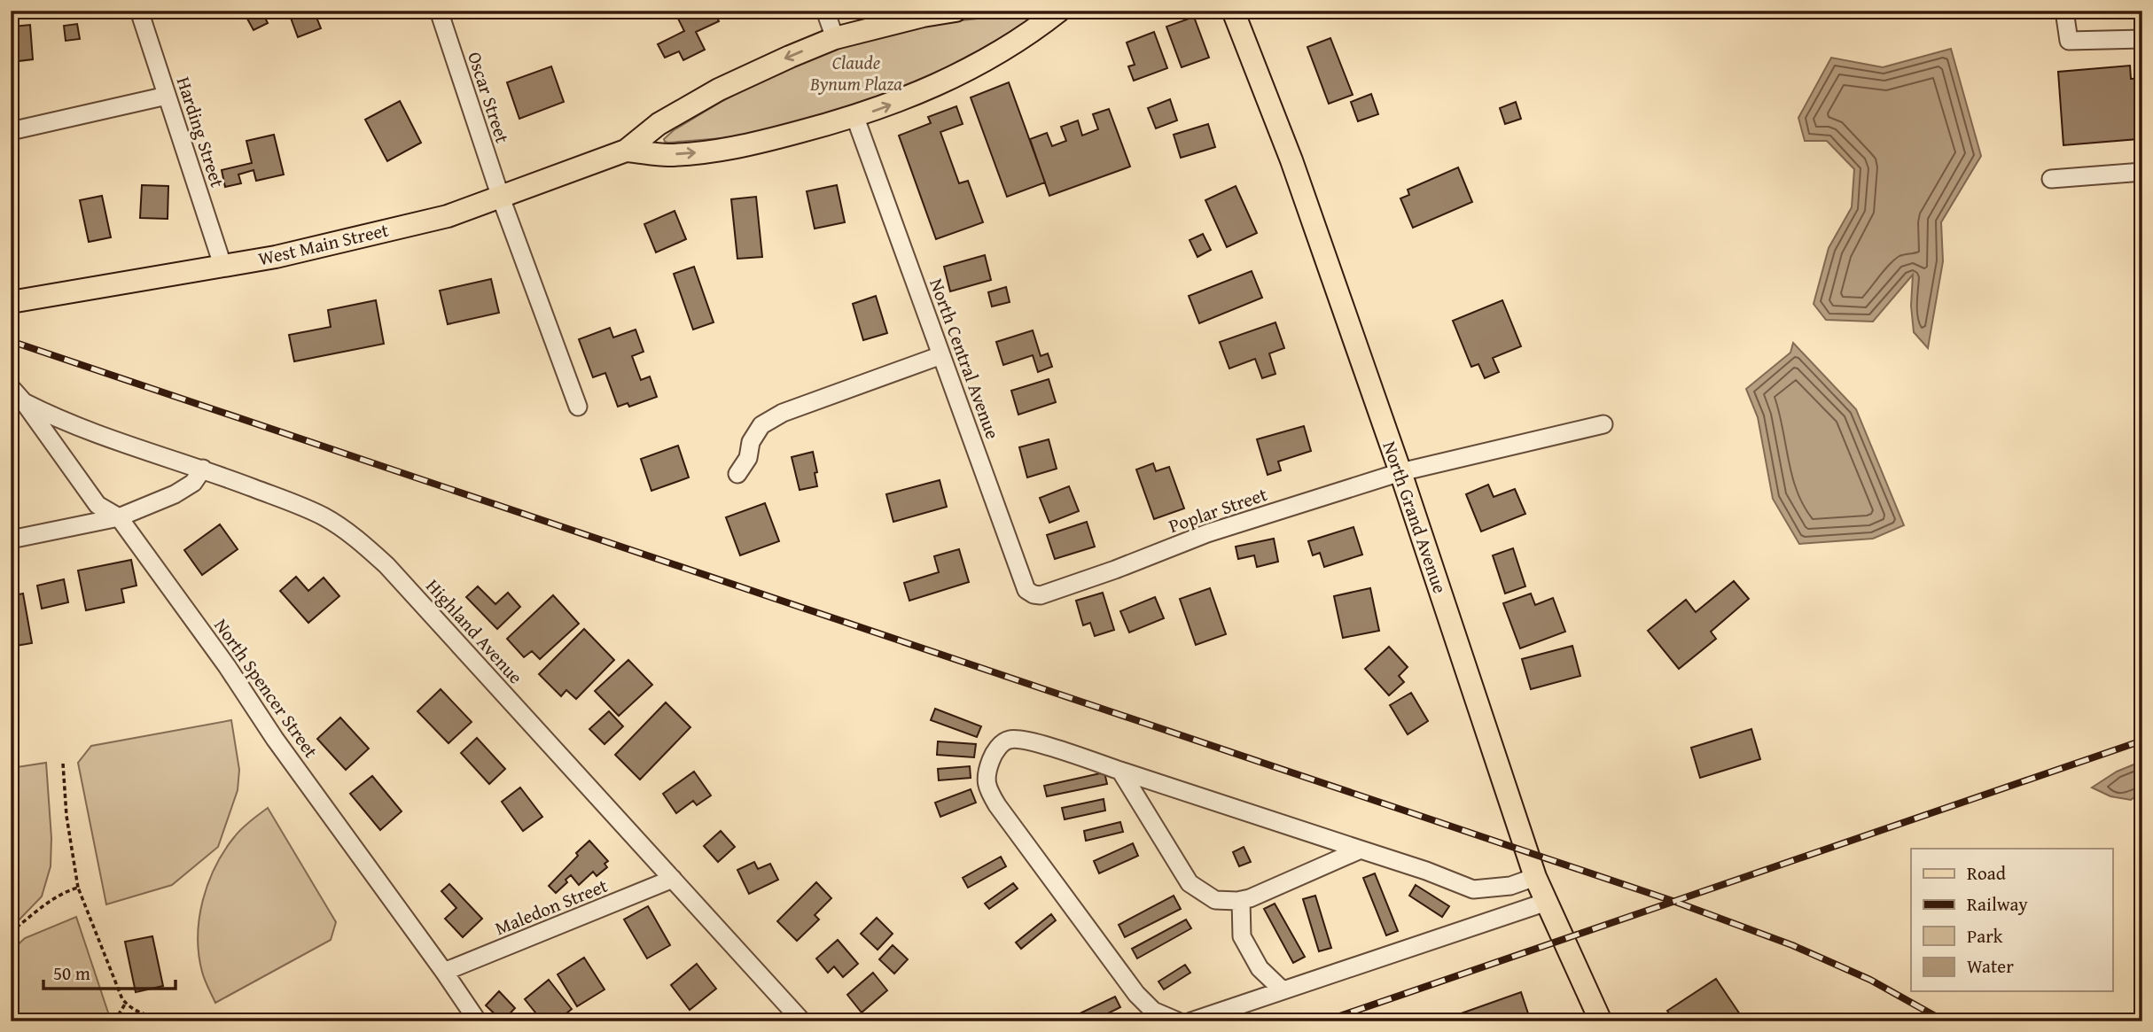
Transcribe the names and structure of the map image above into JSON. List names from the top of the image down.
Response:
{
  "streets": {
    "main road": ["West Main Street", "North Grand Avenue"],
    "street": [
      "Oscar Street",
      "Harding Street",
      "North Central Avenue",
      "Poplar Street",
      "Highland Avenue",
      "North Spencer Street",
      "Maledon Street"
    ]
  },
  "crossings": [
    ["Oscar Street", "West Main Street"],
    ["Harding Street", "West Main Street"],
    ["West Main Street", "North Central Avenue"],
    ["North Central Avenue", "Poplar Street"],
    ["Poplar Street", "North Grand Avenue"],
    ["Highland Avenue", "North Spencer Street"],
    ["Highland Avenue", "Maledon Street"],
    ["North Spencer Street", "Maledon Street"]
  ],
  "parks": ["Claude Bynum Plaza"],
  "legend": [
    "Road",
    "Railway",
    "Park",
    "Water"
  ],
  "scale_bar": "50 m"
}
